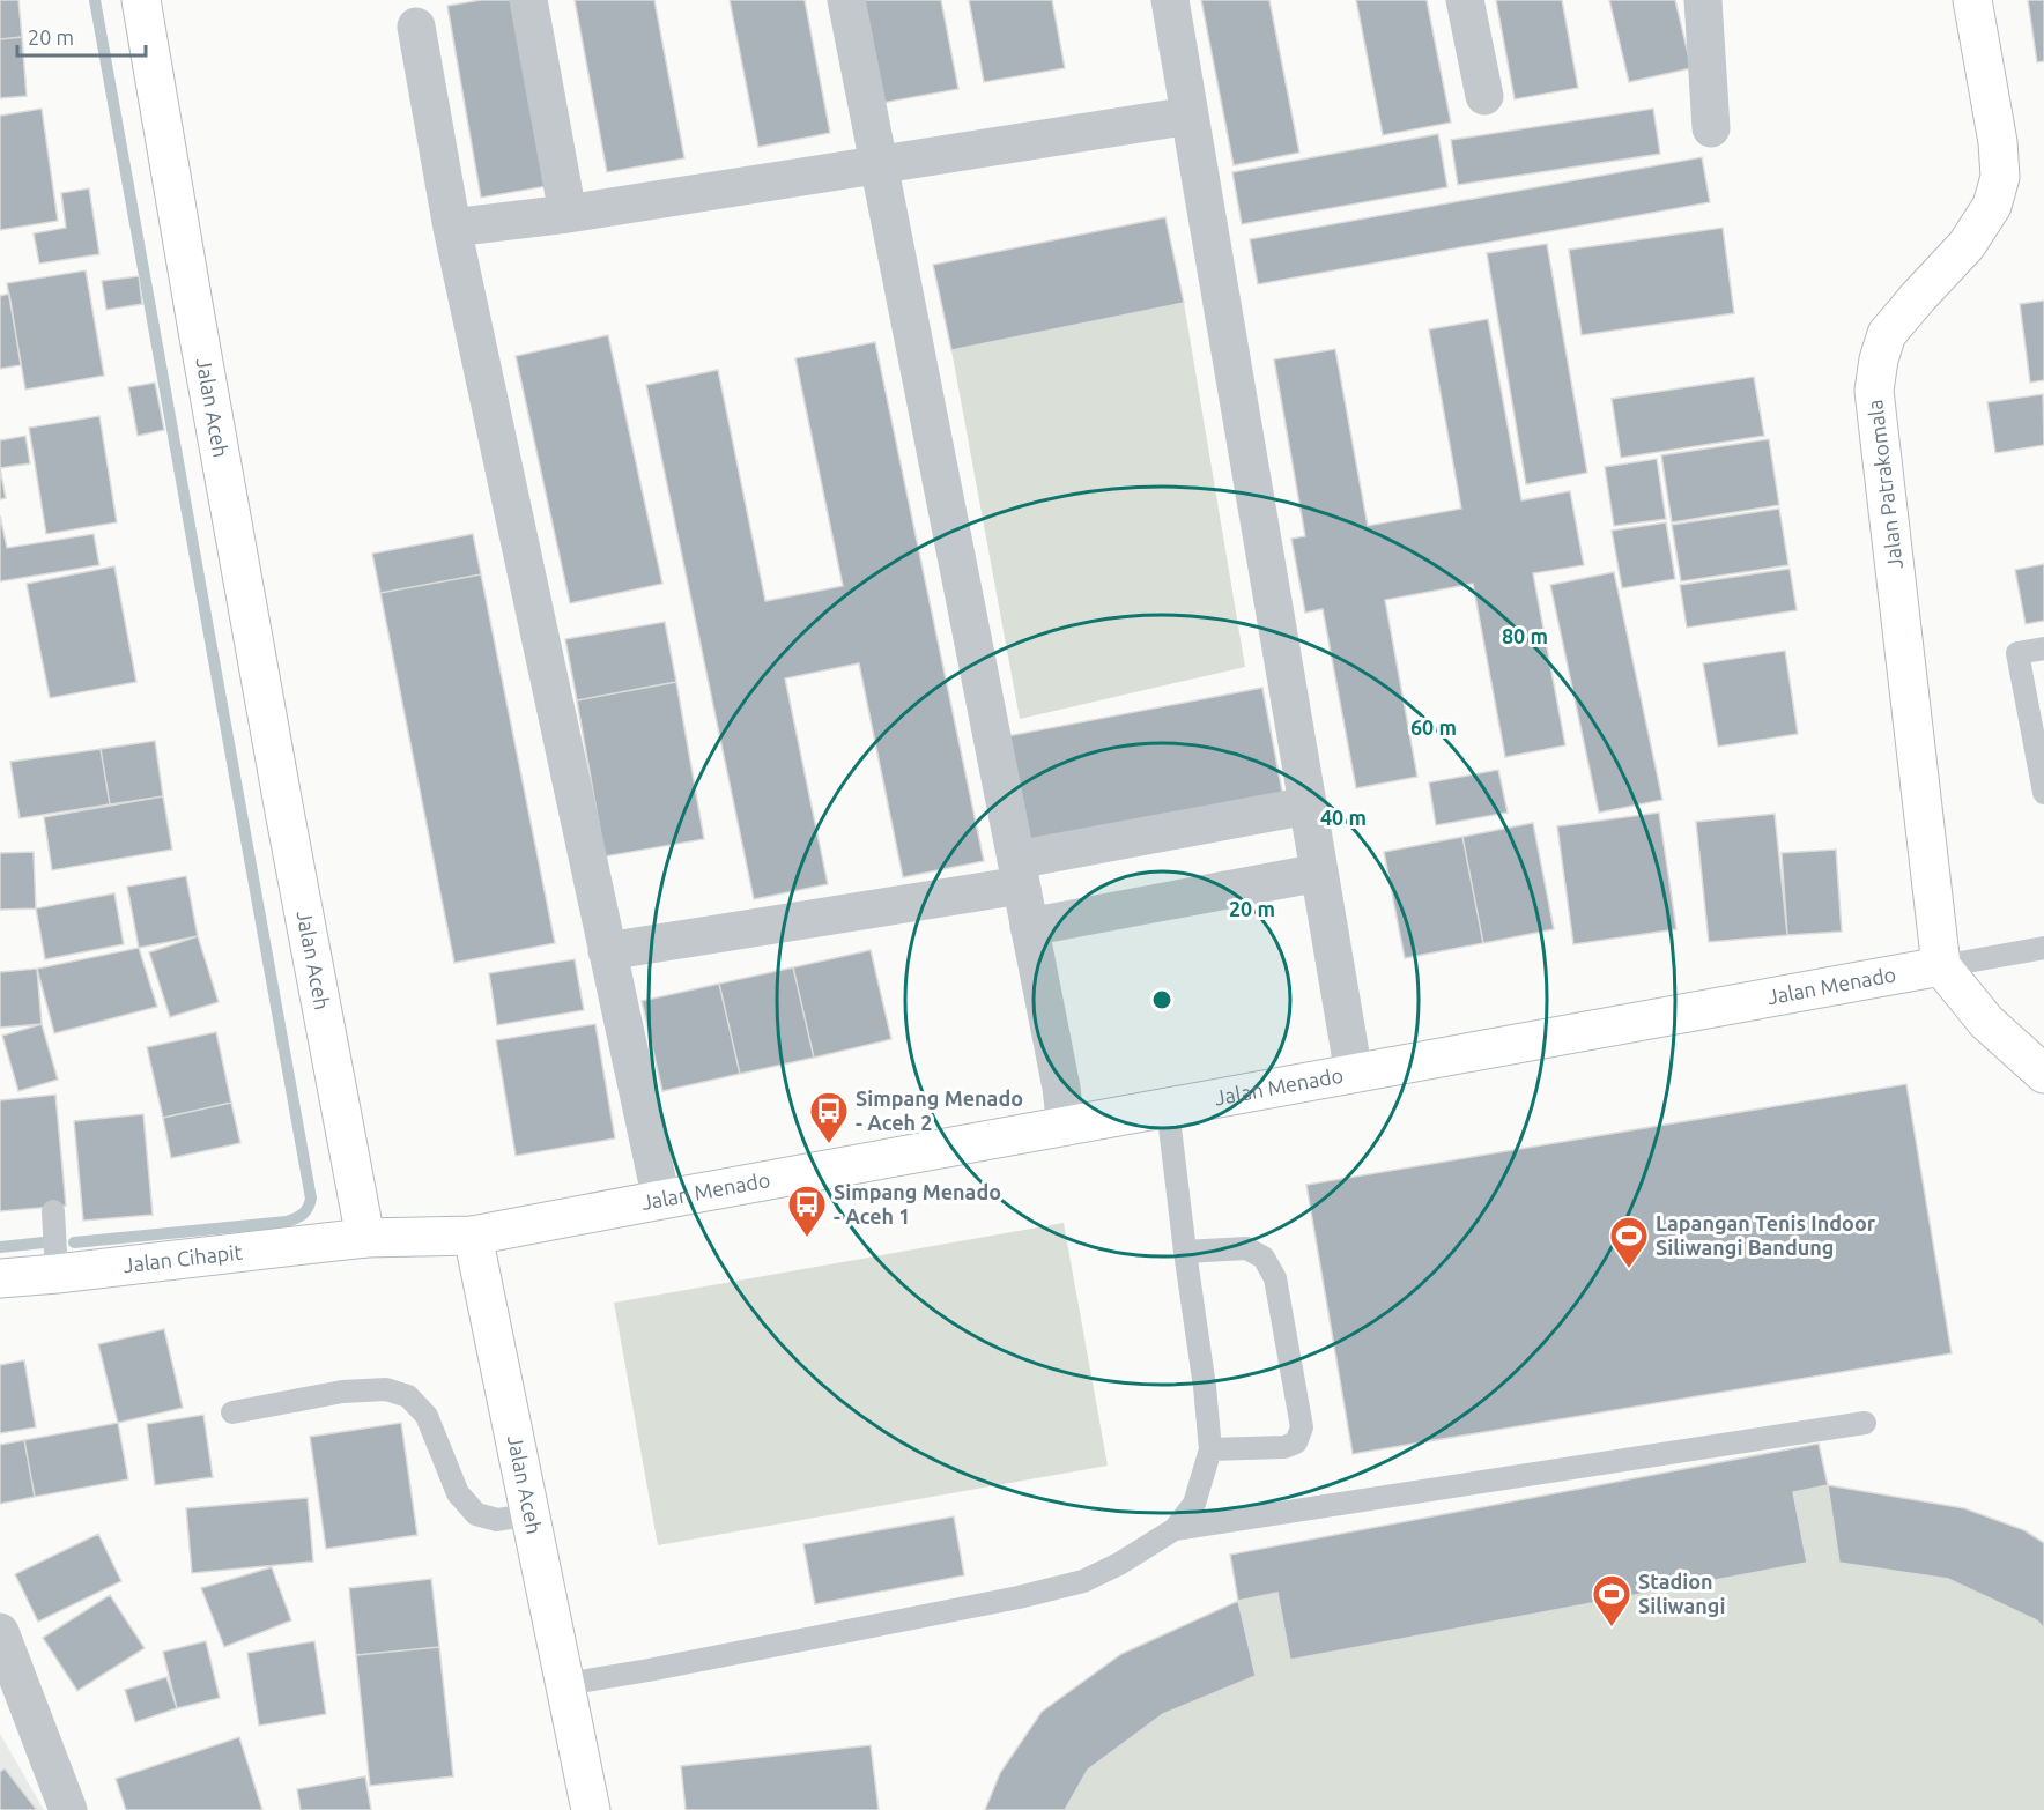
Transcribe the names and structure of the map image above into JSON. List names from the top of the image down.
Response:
{
  "streets": {
    "street": [
      "Jalan Aceh",
      "Jalan Patrakomala",
      "Jalan Menado",
      "Jalan Cihapit"
    ]
  },
  "crossings": [
    ["Jalan Aceh", "Jalan Menado"],
    ["Jalan Aceh", "Jalan Cihapit"],
    ["Jalan Patrakomala", "Jalan Menado"]
  ],
  "places": {
    "bus stop": ["Simpang Menado - Aceh 2", "Simpang Menado - Aceh 1"],
    "sports": ["Lapangan Tenis Indoor Siliwangi Bandung", "Stadion Siliwangi"]
  },
  "scale_bar": "20 m",
  "rings": [
    "80 m",
    "60 m",
    "40 m",
    "20 m"
  ]
}
